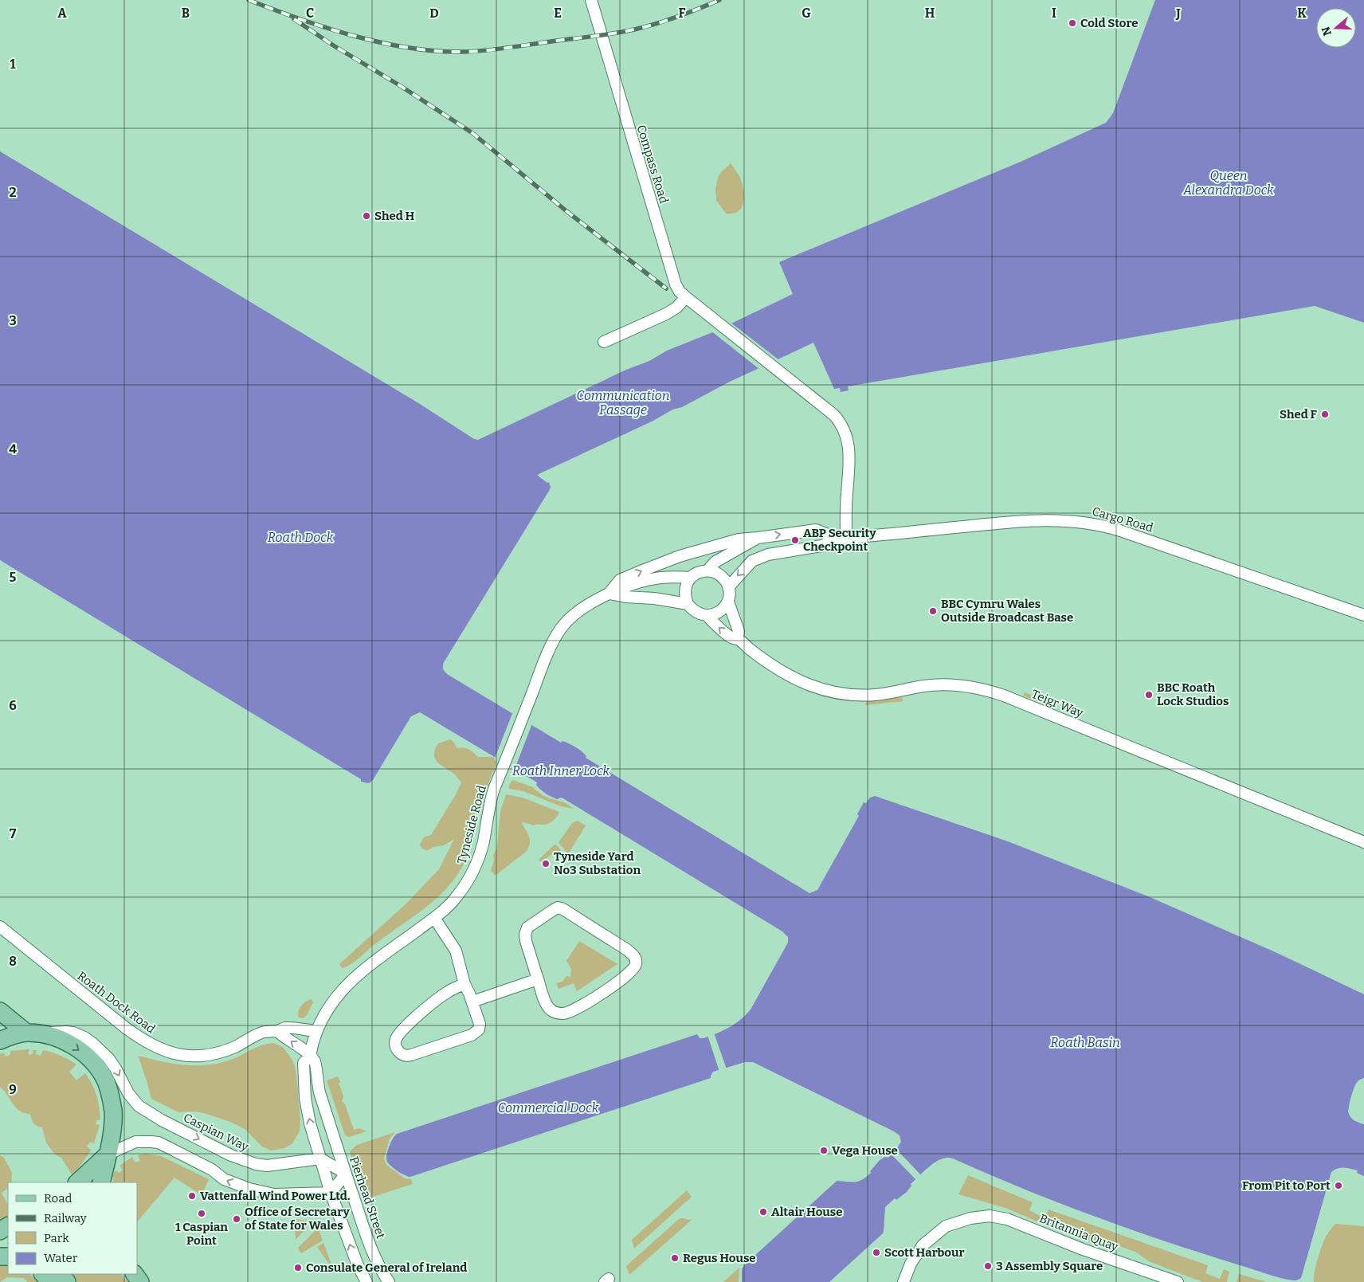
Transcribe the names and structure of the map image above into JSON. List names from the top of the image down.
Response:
{
  "streets": {
    "street": [
      "Compass Road",
      "Cargo Road",
      "Teigr Way",
      "Tyneside Road",
      "Roath Dock Road",
      "Caspian Way",
      "Pierhead Street",
      "Britannia Quay"
    ]
  },
  "crossings": [
    ["Compass Road", "Cargo Road"],
    ["Tyneside Road", "Roath Dock Road"],
    ["Tyneside Road", "Pierhead Street"]
  ],
  "water": [
    "Queen Alexandra Dock",
    "Communication Passage",
    "Roath Dock",
    "Roath Inner Lock",
    "Roath Basin",
    "Commercial Dock"
  ],
  "places": [
    "Cold Store",
    "Shed H",
    "Shed F",
    "ABP Security Checkpoint",
    "BBC Cymru Wales Outside Broadcast Base",
    "BBC Roath Lock Studios",
    "Tyneside Yard No3 Substation",
    "Vega House",
    "From Pit to Port",
    "Vattenfall Wind Power Ltd.",
    "Altair House",
    "1 Caspian Point",
    "Office of Secretary of State for Wales",
    "Scott Harbour",
    "Regus House",
    "3 Assembly Square",
    "Consulate General of Ireland"
  ],
  "legend": [
    "Road",
    "Railway",
    "Park",
    "Water"
  ],
  "north": "left",
  "grid": {
    "columns": [
      "A",
      "B",
      "C",
      "D",
      "E",
      "F",
      "G",
      "H",
      "I",
      "J",
      "K"
    ],
    "rows": [
      "1",
      "2",
      "3",
      "4",
      "5",
      "6",
      "7",
      "8",
      "9"
    ]
  }
}
